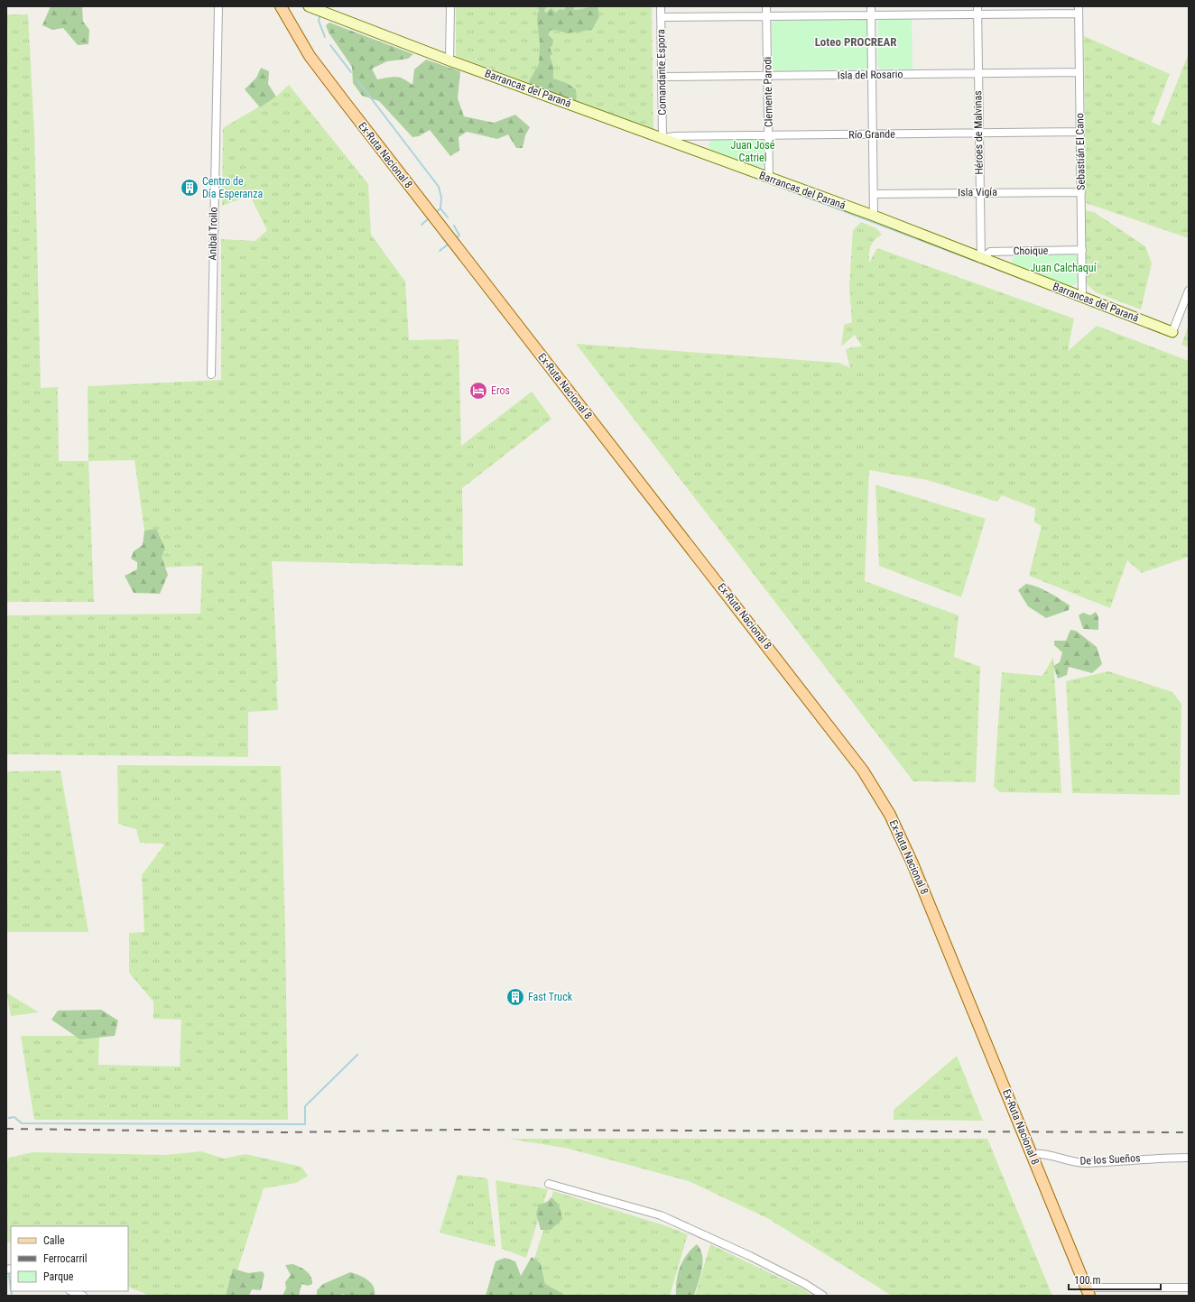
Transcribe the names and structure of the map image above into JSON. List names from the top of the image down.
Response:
{
  "streets": {
    "main road": ["Ex-Ruta Nacional 8"],
    "street": [
      "Comandante Espora",
      "Isla del Rosario",
      "Barrancas del Paraná",
      "Clemente Parodi",
      "Héroes de Malvinas",
      "Río Grande",
      "Sebastián El Cano",
      "Isla Vigía",
      "Anibal Troilo",
      "Choique",
      "De los Sueños"
    ]
  },
  "crossings": [
    ["Comandante Espora", "Isla del Rosario"],
    ["Comandante Espora", "Barrancas del Paraná"],
    ["Comandante Espora", "Río Grande"],
    ["Isla del Rosario", "Clemente Parodi"],
    ["Isla del Rosario", "Héroes de Malvinas"],
    ["Isla del Rosario", "Sebastián El Cano"],
    ["Barrancas del Paraná", "Clemente Parodi"],
    ["Barrancas del Paraná", "Héroes de Malvinas"],
    ["Barrancas del Paraná", "Río Grande"],
    ["Barrancas del Paraná", "Sebastián El Cano"],
    ["Barrancas del Paraná", "Choique"],
    ["Clemente Parodi", "Río Grande"],
    ["Héroes de Malvinas", "Río Grande"],
    ["Héroes de Malvinas", "Isla Vigía"],
    ["Héroes de Malvinas", "Choique"],
    ["Río Grande", "Sebastián El Cano"],
    ["Sebastián El Cano", "Isla Vigía"],
    ["Sebastián El Cano", "Choique"],
    ["Ex-Ruta Nacional 8", "De los Sueños"]
  ],
  "districts": ["Loteo PROCREAR"],
  "parks": ["Juan José Catriel", "Juan Calchaquí"],
  "places": {
    "building": ["Centro de Día Esperanza", "Fast Truck"],
    "hotel": ["Eros"]
  },
  "legend": ["Calle", "Ferrocarril", "Parque"],
  "scale_bar": "100 m"
}
